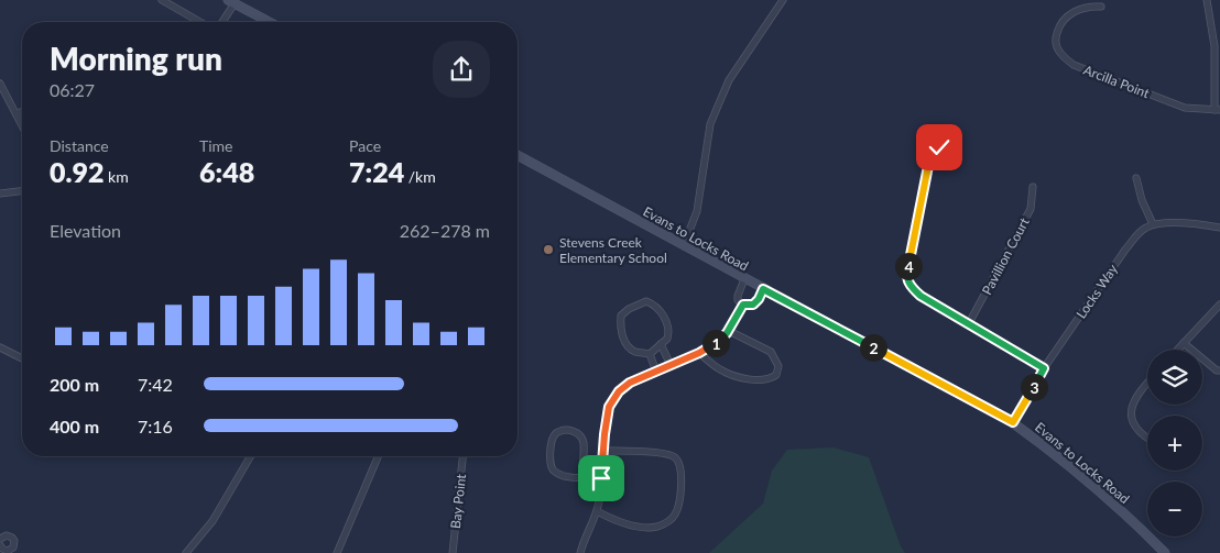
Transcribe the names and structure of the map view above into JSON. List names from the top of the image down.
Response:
{
  "streets": {
    "street": [
      "Arcilla Point",
      "Evans to Locks Road",
      "Pavillion Court",
      "Locks Way",
      "Bay Point"
    ]
  },
  "crossings": [
    ["Evans to Locks Road", "Locks Way"]
  ],
  "places": ["Stevens Creek Elementary School"],
  "page": {
    "heading": ["Morning run", "06:27"],
    "stats": [
      ["Distance", "0.92 km"],
      ["Time", "6:48"],
      ["Pace", "7:24 /km"]
    ],
    "chart": ["Elevation", "262–278 m"],
    "pins": [
      "4",
      "1",
      "2",
      "3"
    ],
    "map_buttons": ["+", "−"],
    "list": [
      {
        "name": "200 m",
        "note": "7:42"
      },
      {
        "name": "400 m",
        "note": "7:16"
      }
    ]
  }
}
